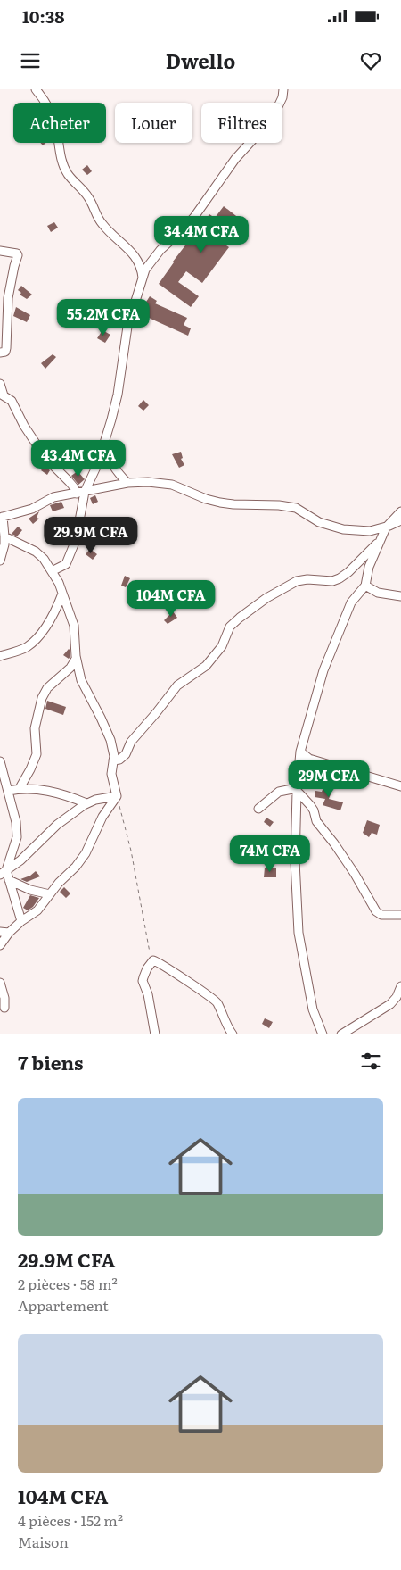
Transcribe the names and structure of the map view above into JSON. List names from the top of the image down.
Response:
{
  "page": {
    "status": "10:38",
    "header": "Dwello",
    "chip": ["Acheter", "Louer", "Filtres"],
    "price": [
      "34.4M CFA",
      "55.2M CFA",
      "43.4M CFA",
      "29.9M CFA",
      "104M CFA",
      "29M CFA",
      "74M CFA"
    ],
    "heading": "7 biens",
    "list": [
      {
        "name": "29.9M CFA",
        "note": "2 pièces · 58 m² · Appartement"
      },
      {
        "name": "104M CFA",
        "note": "4 pièces · 152 m² · Maison"
      }
    ]
  }
}
